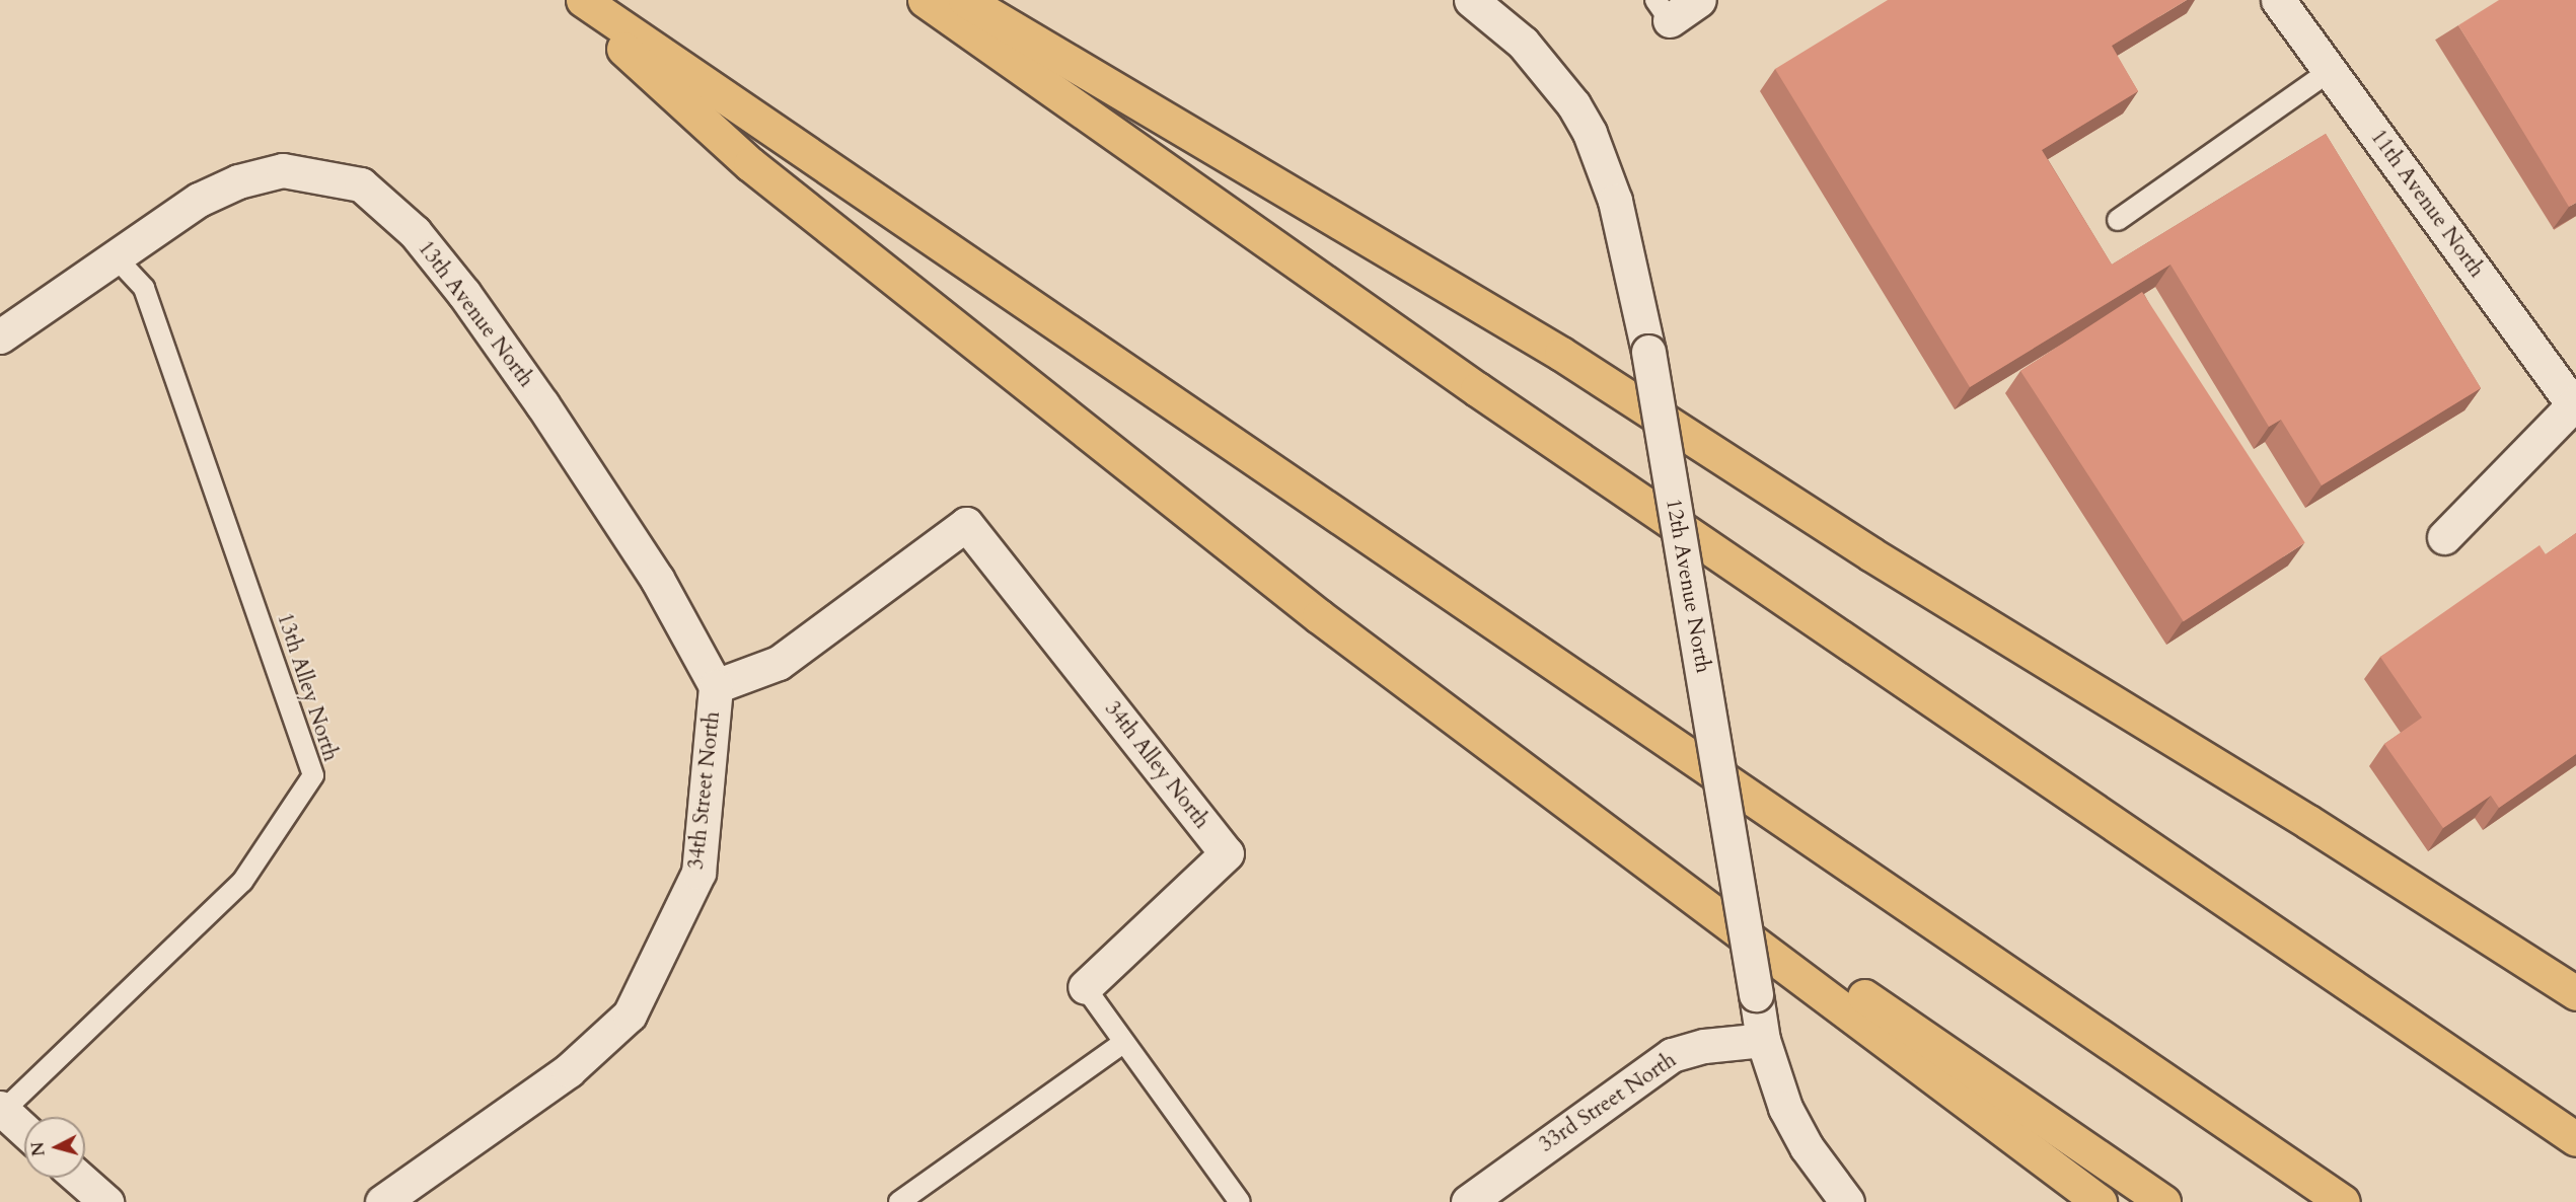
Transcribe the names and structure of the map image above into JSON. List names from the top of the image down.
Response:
{
  "streets": {
    "street": [
      "11th Avenue North",
      "13th Avenue North",
      "12th Avenue North",
      "34th Alley North",
      "34th Street North",
      "33rd Street North"
    ],
    "lane": ["13th Alley North"]
  },
  "crossings": [
    ["13th Avenue North", "13th Alley North"],
    ["13th Avenue North", "34th Street North"],
    ["12th Avenue North", "33rd Street North"],
    ["34th Alley North", "34th Street North"]
  ],
  "north": "left"
}
